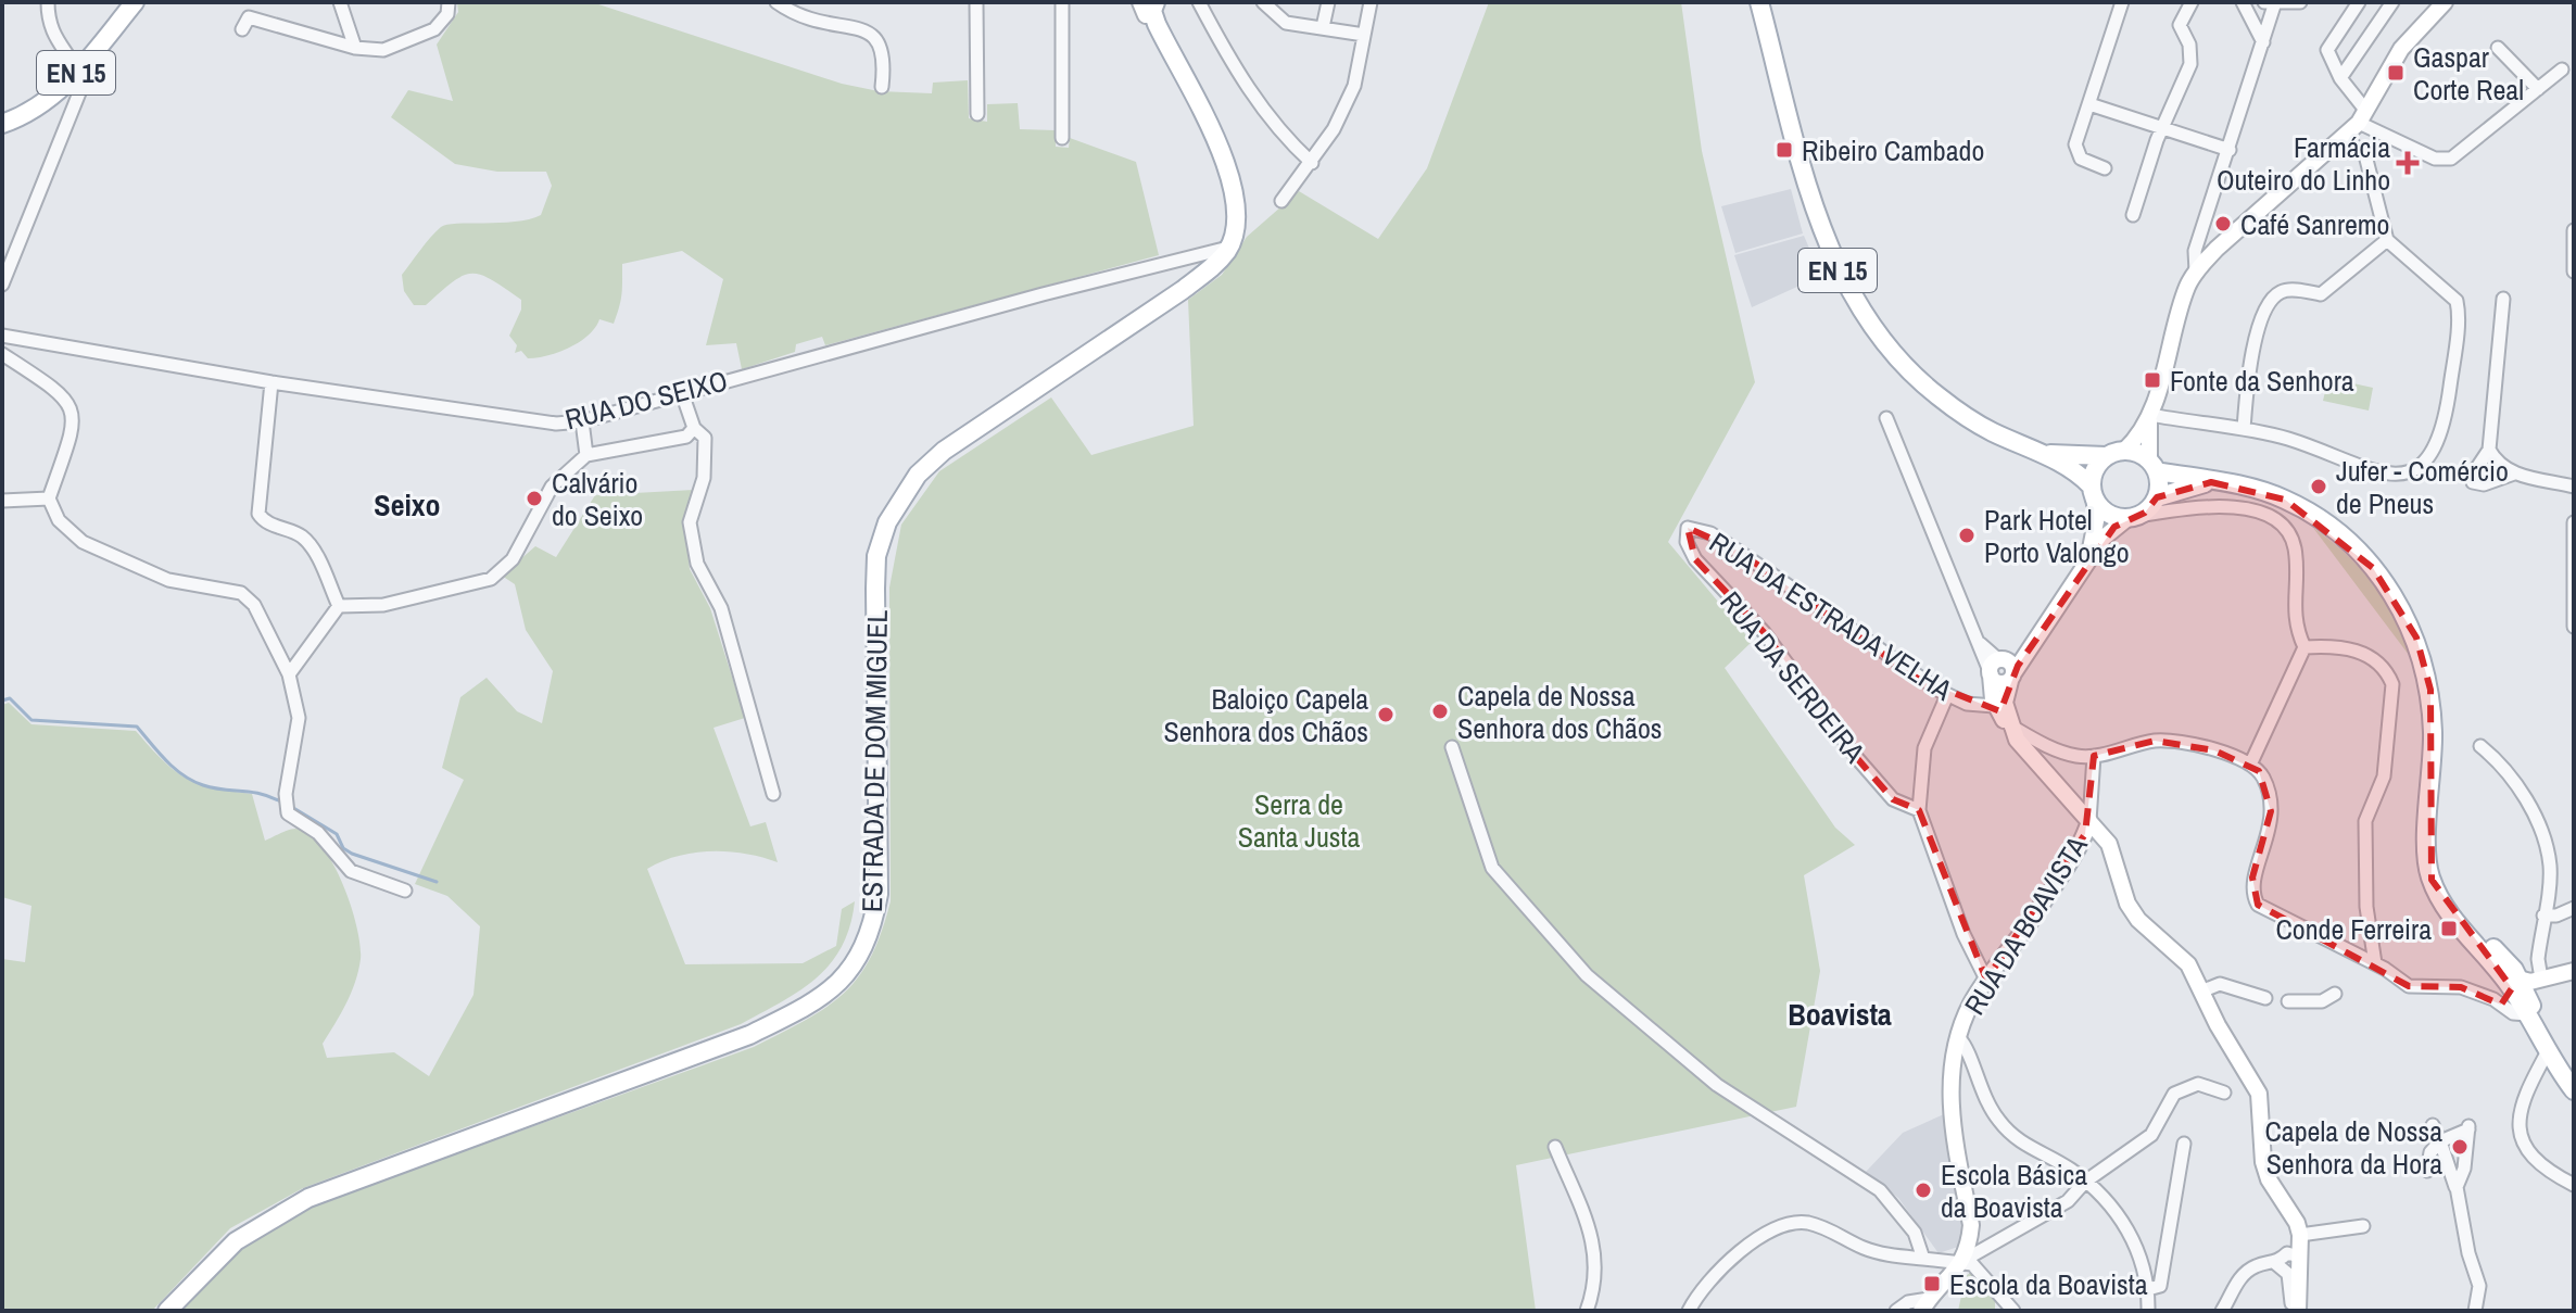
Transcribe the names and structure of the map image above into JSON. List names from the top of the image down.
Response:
{
  "streets": {
    "main road": ["EN 15", "ESTRADA DE DOM MIGUEL"],
    "street": [
      "RUA DO SEIXO",
      "RUA DA ESTRADA VELHA",
      "RUA DA SERDEIRA",
      "RUA DA BOAVISTA"
    ]
  },
  "crossings": [
    ["RUA DO SEIXO", "ESTRADA DE DOM MIGUEL"],
    ["RUA DA ESTRADA VELHA", "RUA DA SERDEIRA"],
    ["RUA DA ESTRADA VELHA", "RUA DA BOAVISTA"]
  ],
  "districts": ["Seixo", "Boavista"],
  "parks": ["Serra de Santa Justa"],
  "places": {
    "transit": [
      "Gaspar Corte Real",
      "Ribeiro Cambado",
      "Fonte da Senhora",
      "Conde Ferreira",
      "Escola da Boavista"
    ],
    "health": ["Farmácia Outeiro do Linho"],
    "other": [
      "Café Sanremo",
      "Jufer - Comércio de Pneus",
      "Calvário do Seixo",
      "Park Hotel Porto Valongo",
      "Capela de Nossa Senhora dos Chãos",
      "Baloiço Capela Senhora dos Chãos",
      "Capela de Nossa Senhora da Hora",
      "Escola Básica da Boavista"
    ]
  }
}
